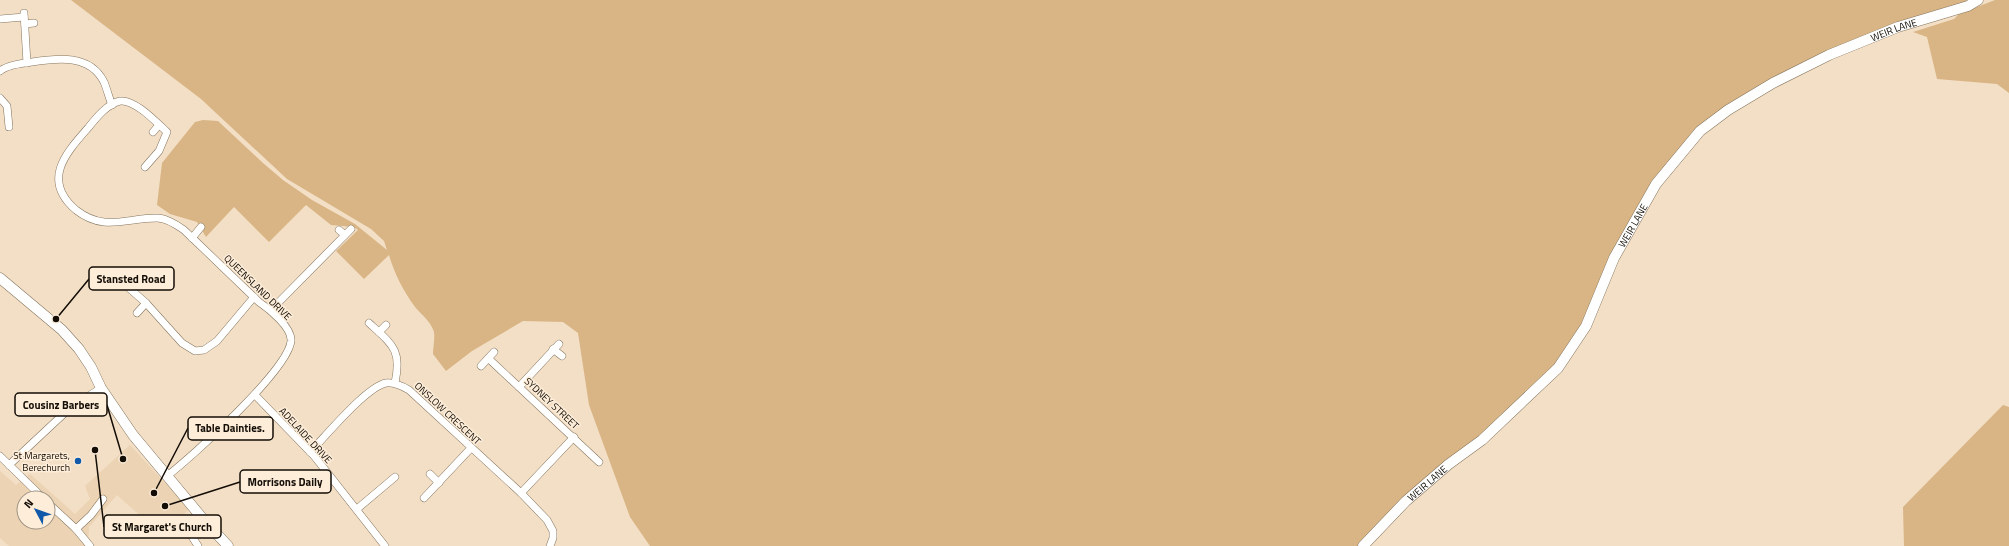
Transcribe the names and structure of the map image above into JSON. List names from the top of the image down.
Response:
{
  "streets": {
    "street": [
      "WEIR LANE",
      "QUEENSLAND DRIVE",
      "SYDNEY STREET",
      "ONSLOW CRESCENT",
      "ADELAIDE DRIVE"
    ]
  },
  "crossings": [
    ["QUEENSLAND DRIVE", "ADELAIDE DRIVE"]
  ],
  "places": [
    "Stansted Road",
    "St Margaret's Church",
    "Cousinz Barbers",
    "St Margarets, Berechurch",
    "Table Dainties.",
    "Morrisons Daily"
  ],
  "north": "top left"
}
